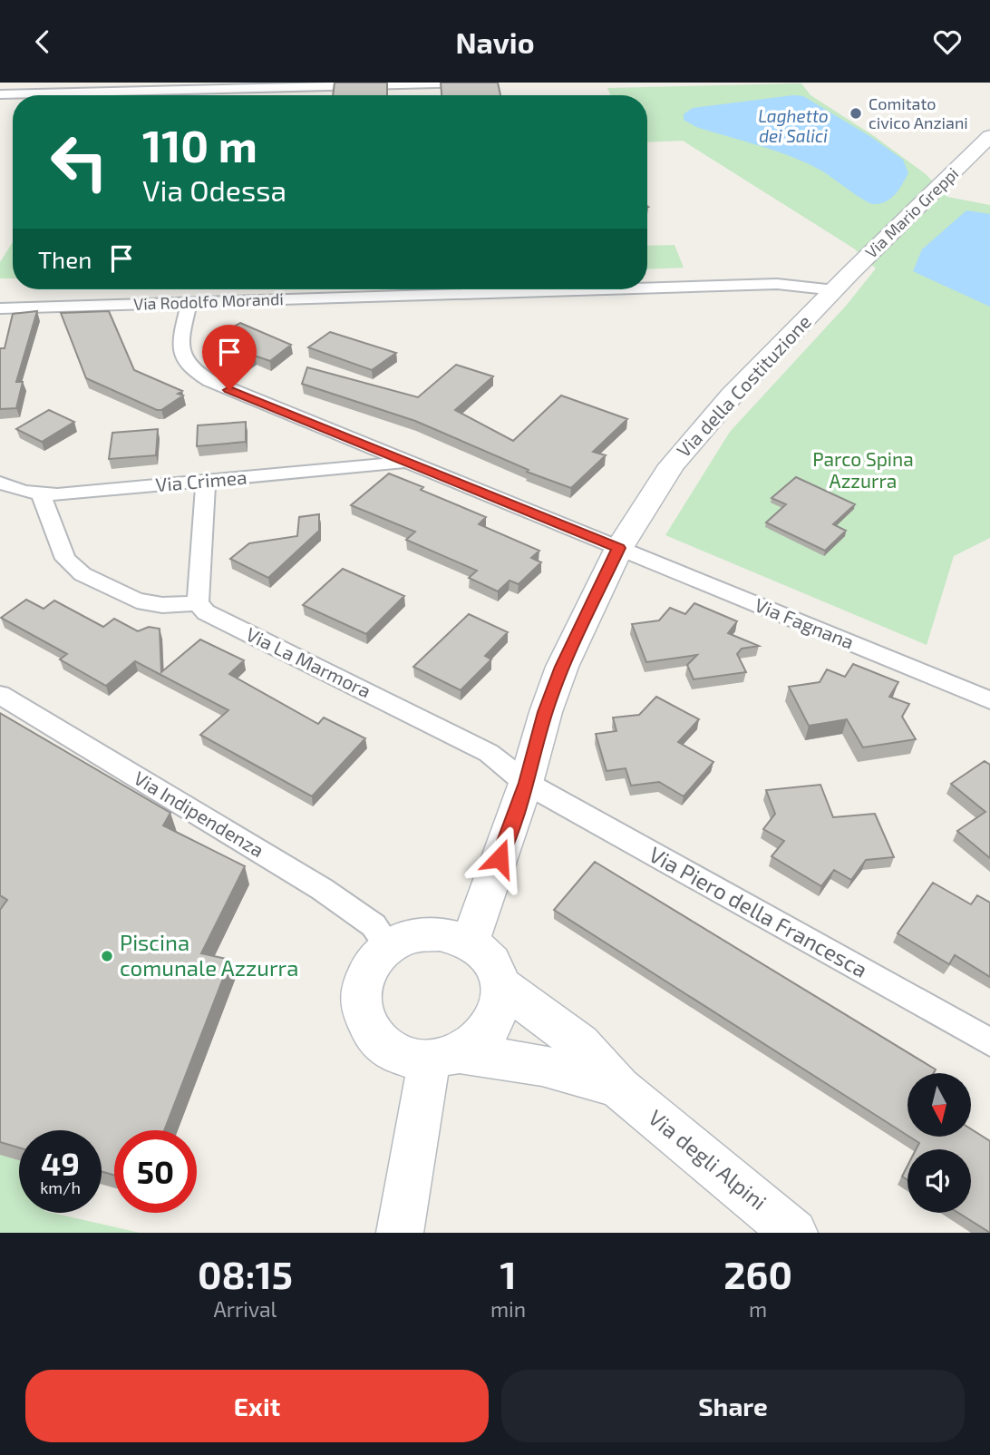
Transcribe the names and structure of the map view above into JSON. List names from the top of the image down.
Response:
{
  "streets": {
    "main road": ["Via Mario Greppi", "Via della Costituzione", "Via degli Alpini"],
    "street": [
      "Via Rodolfo Morandi",
      "Via Crimea",
      "Via Fagnana",
      "Via La Marmora",
      "Via Indipendenza",
      "Via Piero della Francesca"
    ]
  },
  "crossings": [
    ["Via Mario Greppi", "Via Rodolfo Morandi"],
    ["Via Mario Greppi", "Via della Costituzione"],
    ["Via Rodolfo Morandi", "Via della Costituzione"],
    ["Via Rodolfo Morandi", "Via Fagnana"],
    ["Via della Costituzione", "Via Fagnana"],
    ["Via della Costituzione", "Via La Marmora"],
    ["Via della Costituzione", "Via Indipendenza"],
    ["Via della Costituzione", "Via Piero della Francesca"],
    ["Via Crimea", "Via Fagnana"],
    ["Via La Marmora", "Via Piero della Francesca"]
  ],
  "water": ["Laghetto dei Salici"],
  "parks": ["Parco Spina Azzurra"],
  "places": ["Comitato civico Anziani", "Piscina comunale Azzurra"],
  "north": "bottom",
  "page": {
    "header": "Navio",
    "turn": ["110 m", "Via Odessa"],
    "then": "Then",
    "speed": "49 km/h",
    "limit": "50",
    "eta": [
      "08:15",
      "Arrival",
      "1",
      "min",
      "260",
      "m"
    ],
    "buttons": ["Exit", "Share"]
  }
}
